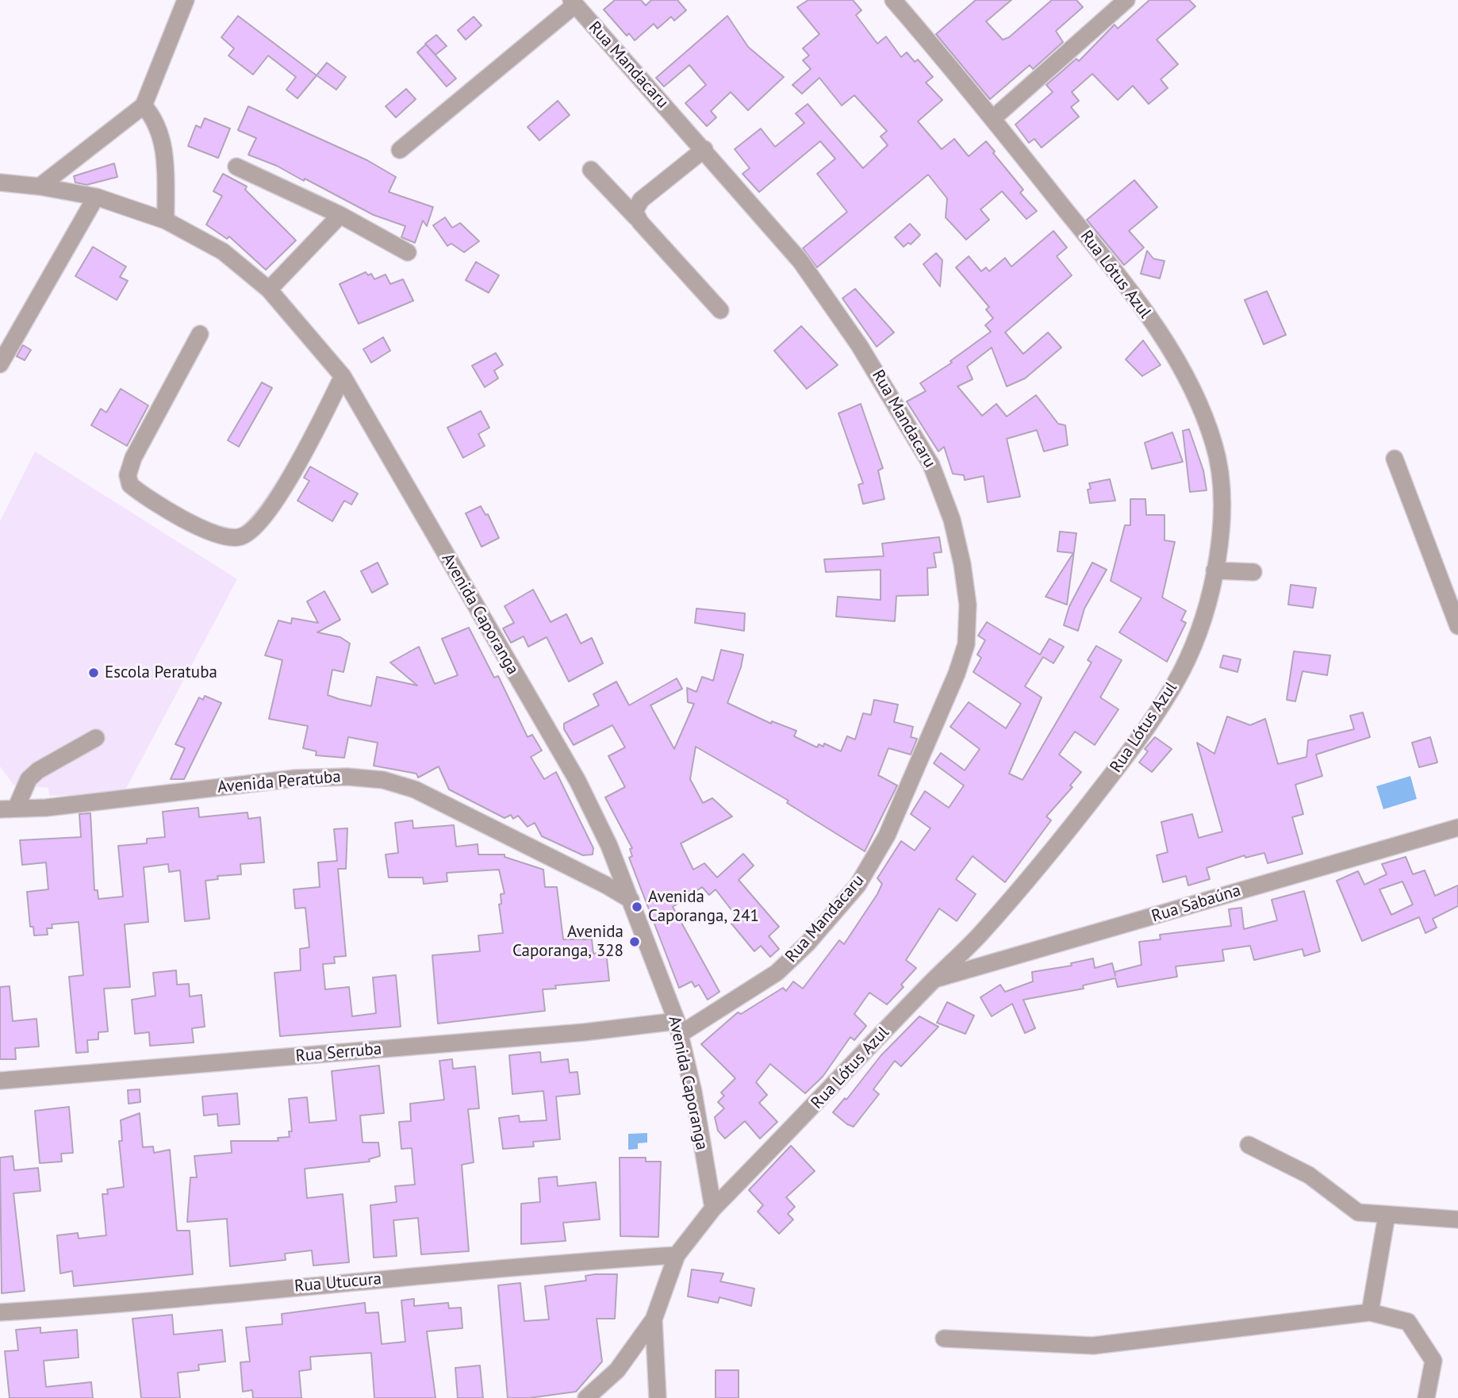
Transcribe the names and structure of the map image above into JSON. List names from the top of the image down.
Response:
{
  "streets": {
    "street": [
      "Rua Mandacaru",
      "Rua Lótus Azul",
      "Avenida Caporanga",
      "Avenida Peratuba",
      "Rua Sabaúna",
      "Rua Serruba",
      "Rua Utucura"
    ]
  },
  "crossings": [
    ["Rua Mandacaru", "Avenida Caporanga"],
    ["Rua Mandacaru", "Rua Serruba"],
    ["Rua Lótus Azul", "Avenida Caporanga"],
    ["Rua Lótus Azul", "Rua Sabaúna"],
    ["Rua Lótus Azul", "Rua Utucura"],
    ["Avenida Caporanga", "Avenida Peratuba"],
    ["Avenida Caporanga", "Rua Serruba"]
  ],
  "places": ["Escola Peratuba", "Avenida Caporanga, 241", "Avenida Caporanga, 328"]
}
